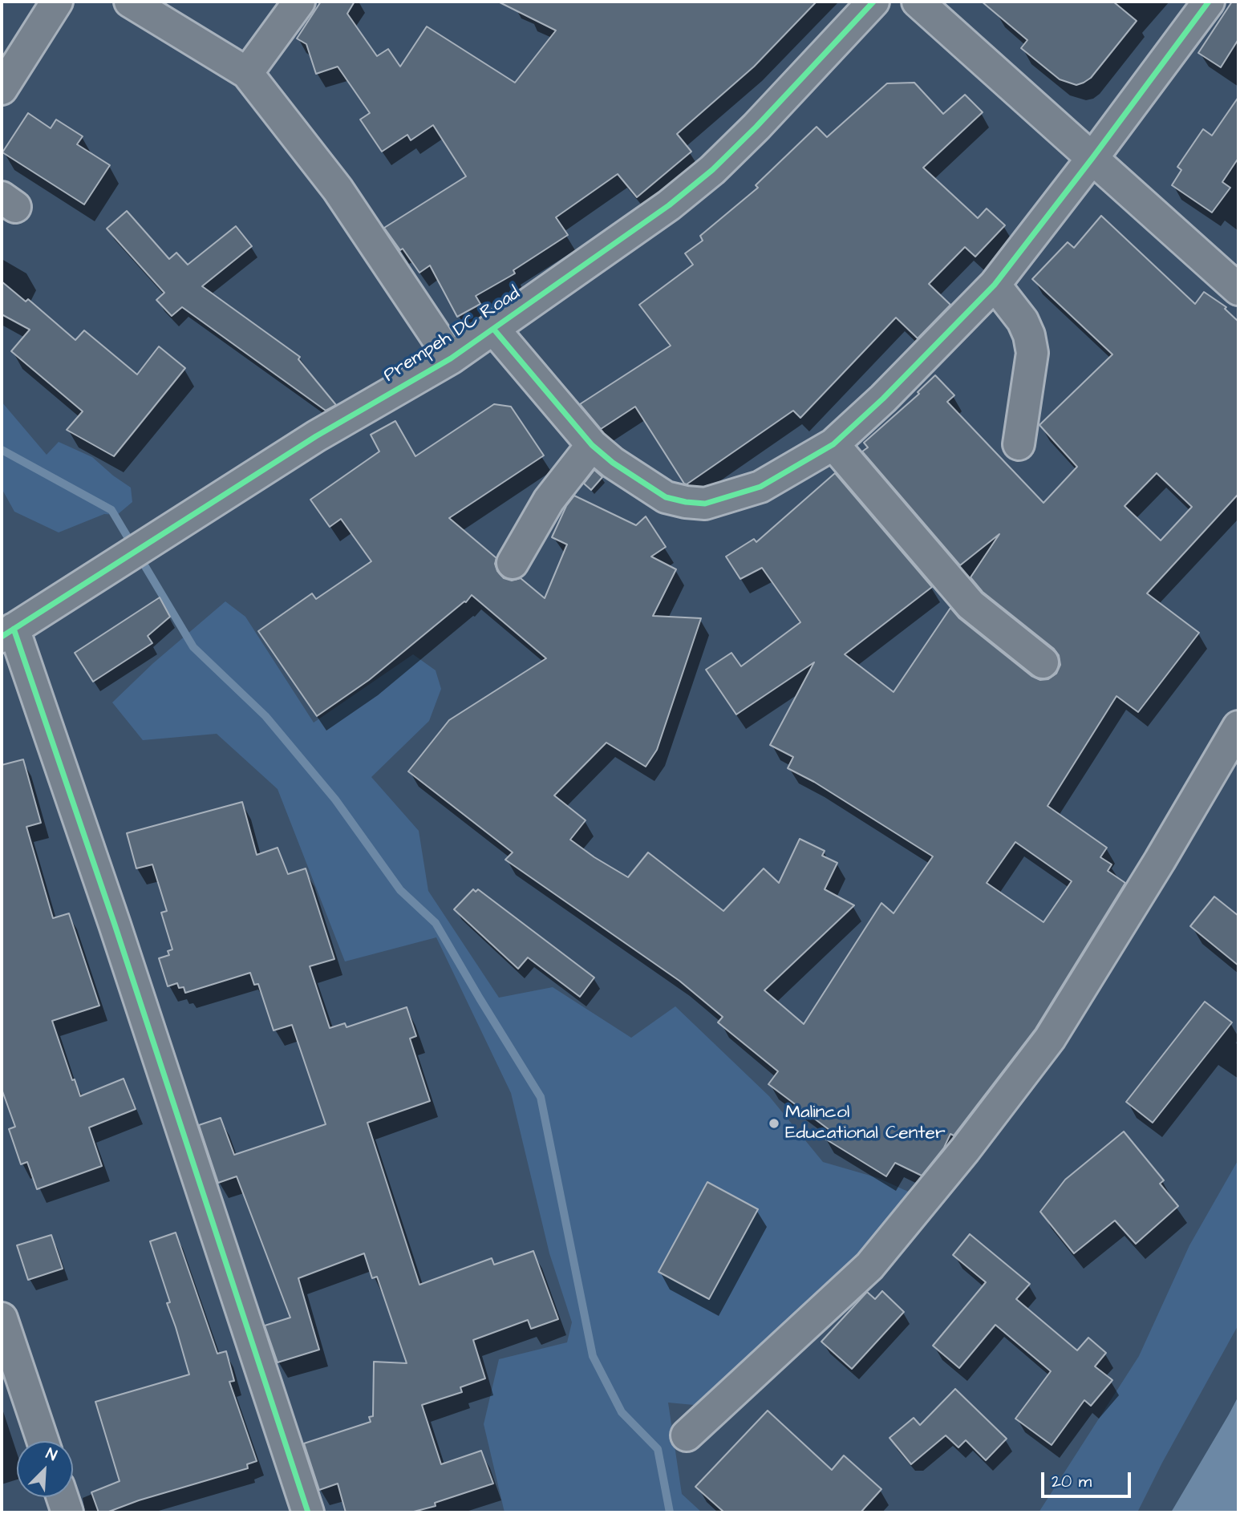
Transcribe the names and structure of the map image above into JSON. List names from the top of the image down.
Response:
{
  "streets": {
    "street": ["Prempeh DC Road"]
  },
  "places": ["Malincol Educational Center"],
  "scale_bar": "20 m",
  "north": "top right"
}
